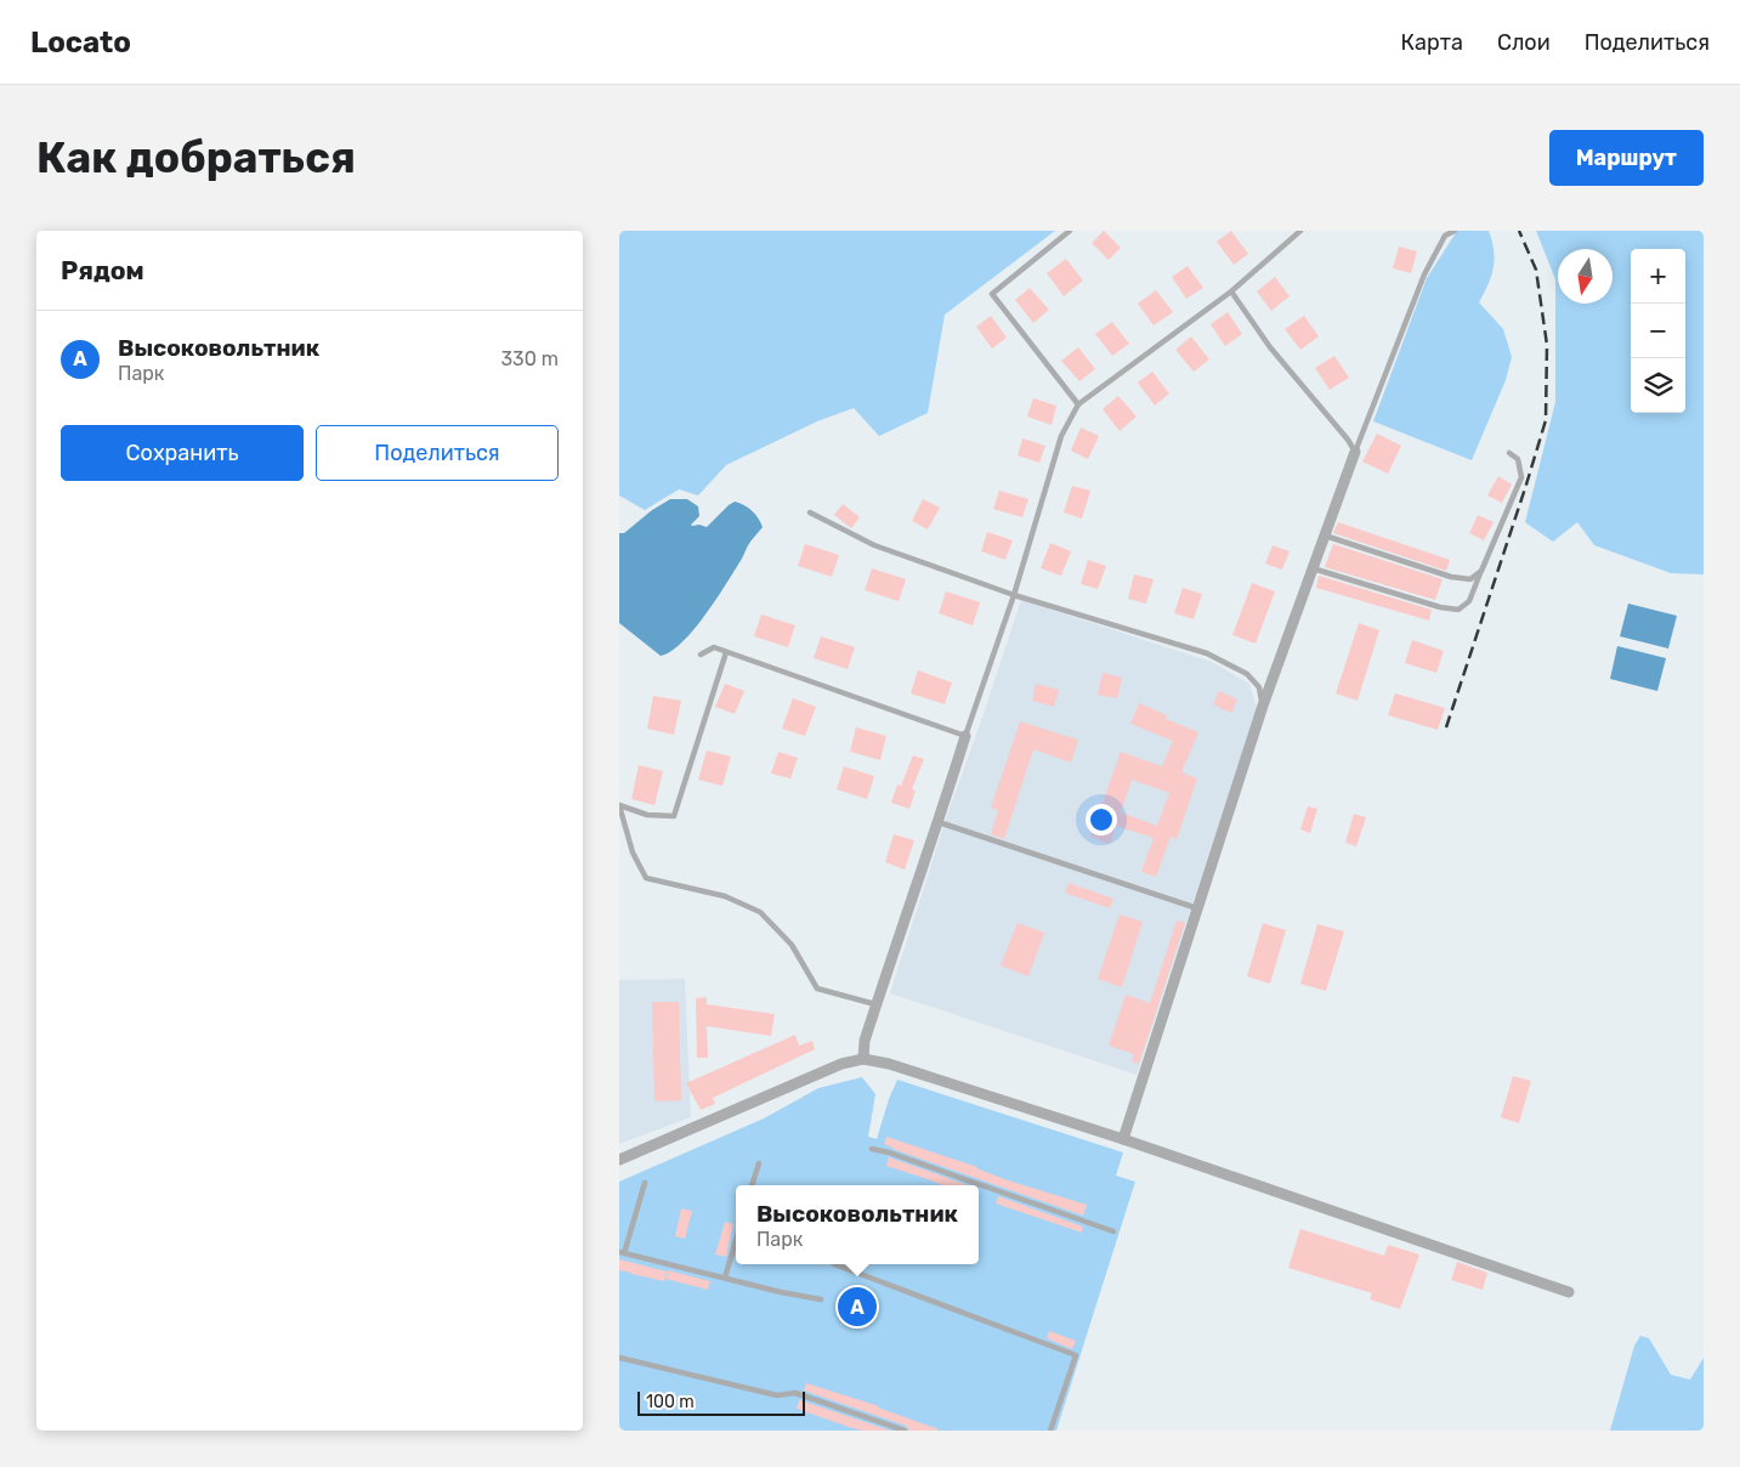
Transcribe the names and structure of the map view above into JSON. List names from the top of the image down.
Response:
{
  "scale_bar": "100 m",
  "north": "bottom",
  "page": {
    "header": "Locato",
    "nav": ["Карта", "Слои", "Поделиться"],
    "buttons": [
      "Маршрут",
      ["Сохранить", "Поделиться"]
    ],
    "title": "Как добраться",
    "heading": "Рядом",
    "map_buttons": ["+", "−"],
    "list": [
      {
        "mark": "A",
        "name": "Высоковольтник",
        "note": "Парк",
        "value": "330 m"
      }
    ],
    "popup": ["Высоковольтник", "Парк"],
    "pins": "A",
    "scale": "100 m"
  }
}
